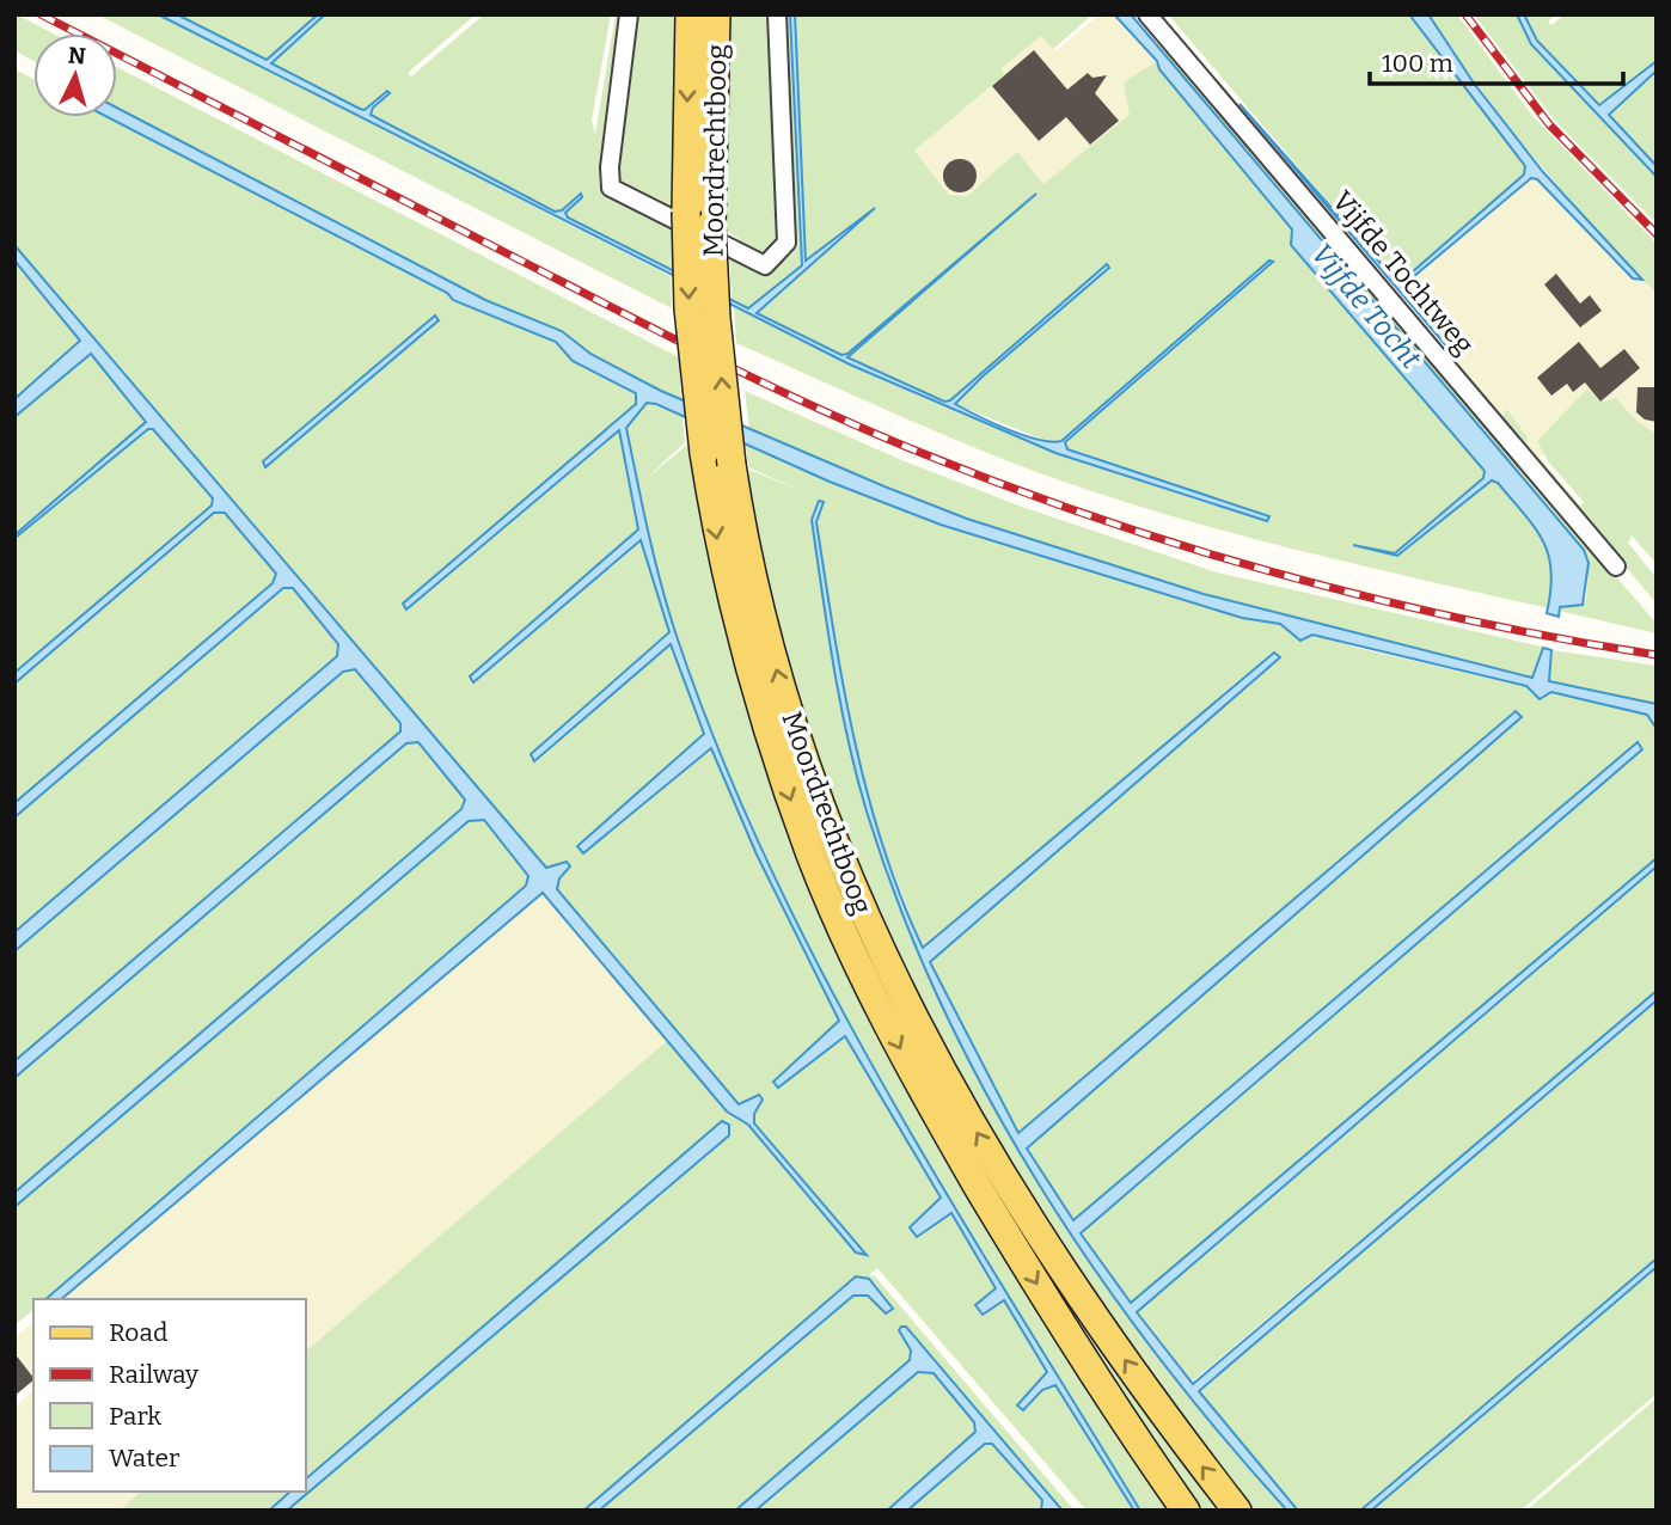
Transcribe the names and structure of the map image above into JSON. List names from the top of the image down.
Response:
{
  "streets": {
    "main road": ["Moordrechtboog"],
    "street": ["Vijfde Tochtweg"]
  },
  "water": ["Vijfde Tocht"],
  "legend": [
    "Road",
    "Railway",
    "Park",
    "Water"
  ],
  "scale_bar": "100 m",
  "north": "top"
}
